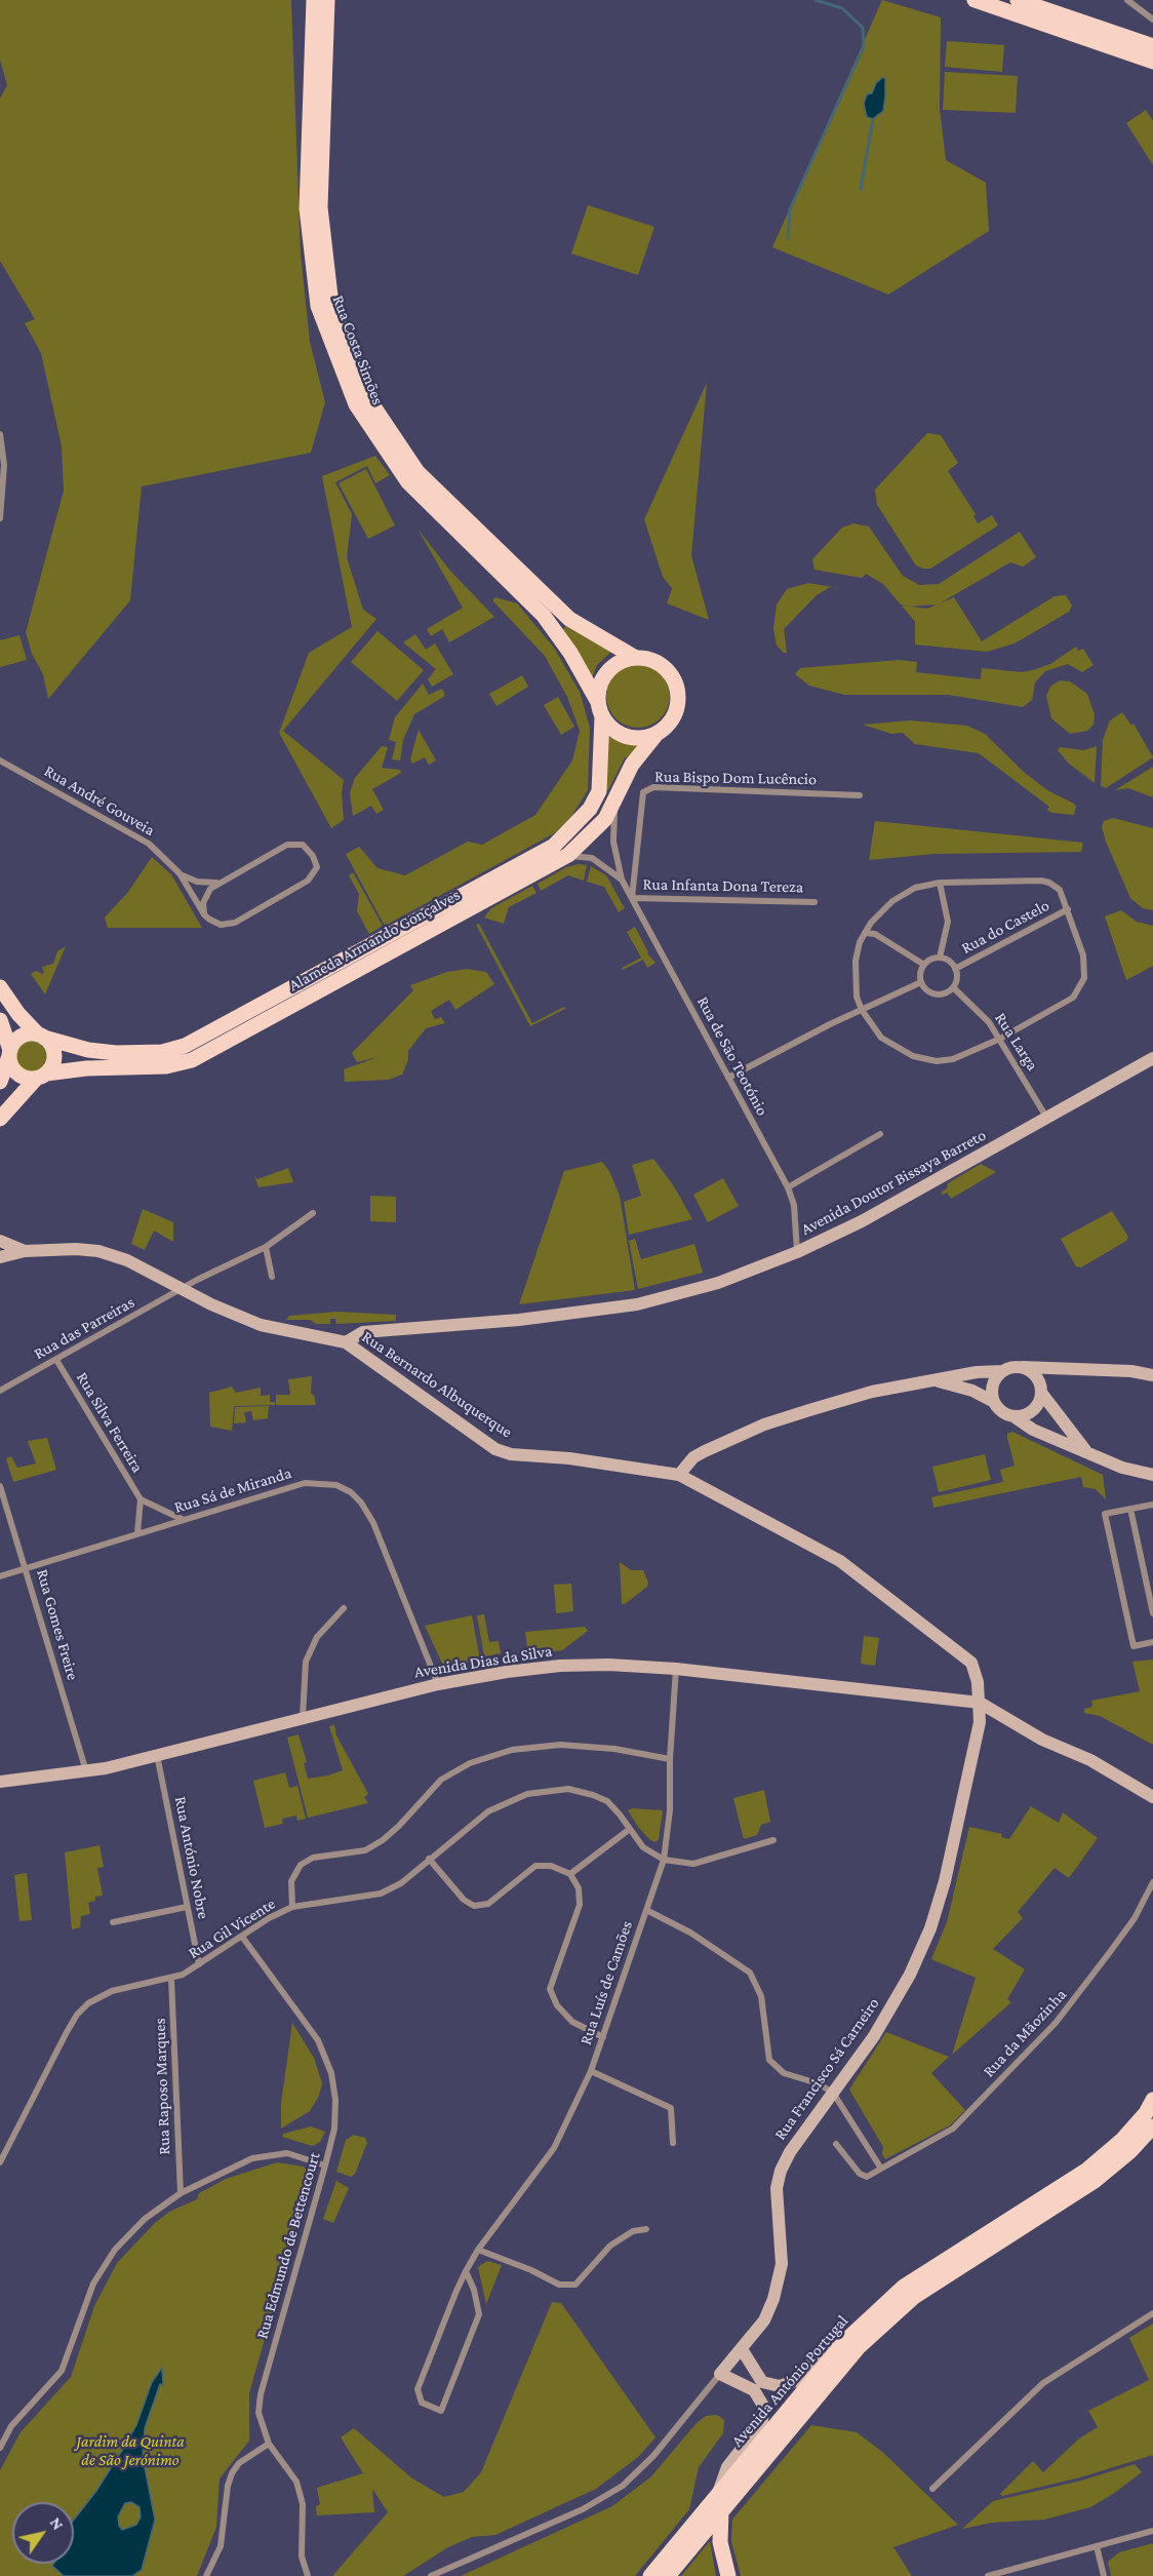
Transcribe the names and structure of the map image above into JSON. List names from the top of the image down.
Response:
{
  "streets": {
    "main road": ["Rua Costa Simões", "Alameda Armando Gonçalves", "Avenida António Portugal"],
    "street": [
      "Rua Bispo Dom Lucêncio",
      "Rua André Gouveia",
      "Rua Infanta Dona Tereza",
      "Rua do Castelo",
      "Rua Larga",
      "Rua de São Teotónio",
      "Avenida Doutor Bissaya Barreto",
      "Rua das Parreiras",
      "Rua Bernardo Albuquerque",
      "Rua Silva Ferreira",
      "Rua Sá de Miranda",
      "Rua Gomes Freire",
      "Avenida Dias da Silva",
      "Rua António Nobre",
      "Rua Gil Vicente",
      "Rua Luís de Camões",
      "Rua da Mãozinha",
      "Rua Francisco Sá Carneiro",
      "Rua Raposo Marques",
      "Rua Edmundo de Bettencourt"
    ]
  },
  "crossings": [
    ["Rua Costa Simões", "Alameda Armando Gonçalves"],
    ["Rua Bispo Dom Lucêncio", "Rua Infanta Dona Tereza"],
    ["Rua Bispo Dom Lucêncio", "Rua de São Teotónio"],
    ["Rua Infanta Dona Tereza", "Rua de São Teotónio"],
    ["Rua do Castelo", "Rua Larga"],
    ["Rua Larga", "Avenida Doutor Bissaya Barreto"],
    ["Rua de São Teotónio", "Avenida Doutor Bissaya Barreto"],
    ["Avenida Doutor Bissaya Barreto", "Rua Bernardo Albuquerque"],
    ["Rua das Parreiras", "Rua Bernardo Albuquerque"],
    ["Rua das Parreiras", "Rua Silva Ferreira"],
    ["Rua Bernardo Albuquerque", "Avenida Dias da Silva"],
    ["Rua Bernardo Albuquerque", "Rua Francisco Sá Carneiro"],
    ["Rua Silva Ferreira", "Rua Sá de Miranda"],
    ["Rua Sá de Miranda", "Rua Gomes Freire"],
    ["Rua Sá de Miranda", "Avenida Dias da Silva"],
    ["Rua Gomes Freire", "Avenida Dias da Silva"],
    ["Avenida Dias da Silva", "Rua António Nobre"],
    ["Avenida Dias da Silva", "Rua Luís de Camões"],
    ["Avenida Dias da Silva", "Rua Francisco Sá Carneiro"],
    ["Rua António Nobre", "Rua Gil Vicente"],
    ["Rua Gil Vicente", "Rua Luís de Camões"],
    ["Rua Gil Vicente", "Rua Raposo Marques"],
    ["Rua Gil Vicente", "Rua Edmundo de Bettencourt"]
  ],
  "parks": ["Jardim da Quinta de São Jerónimo"],
  "north": "top right"
}
